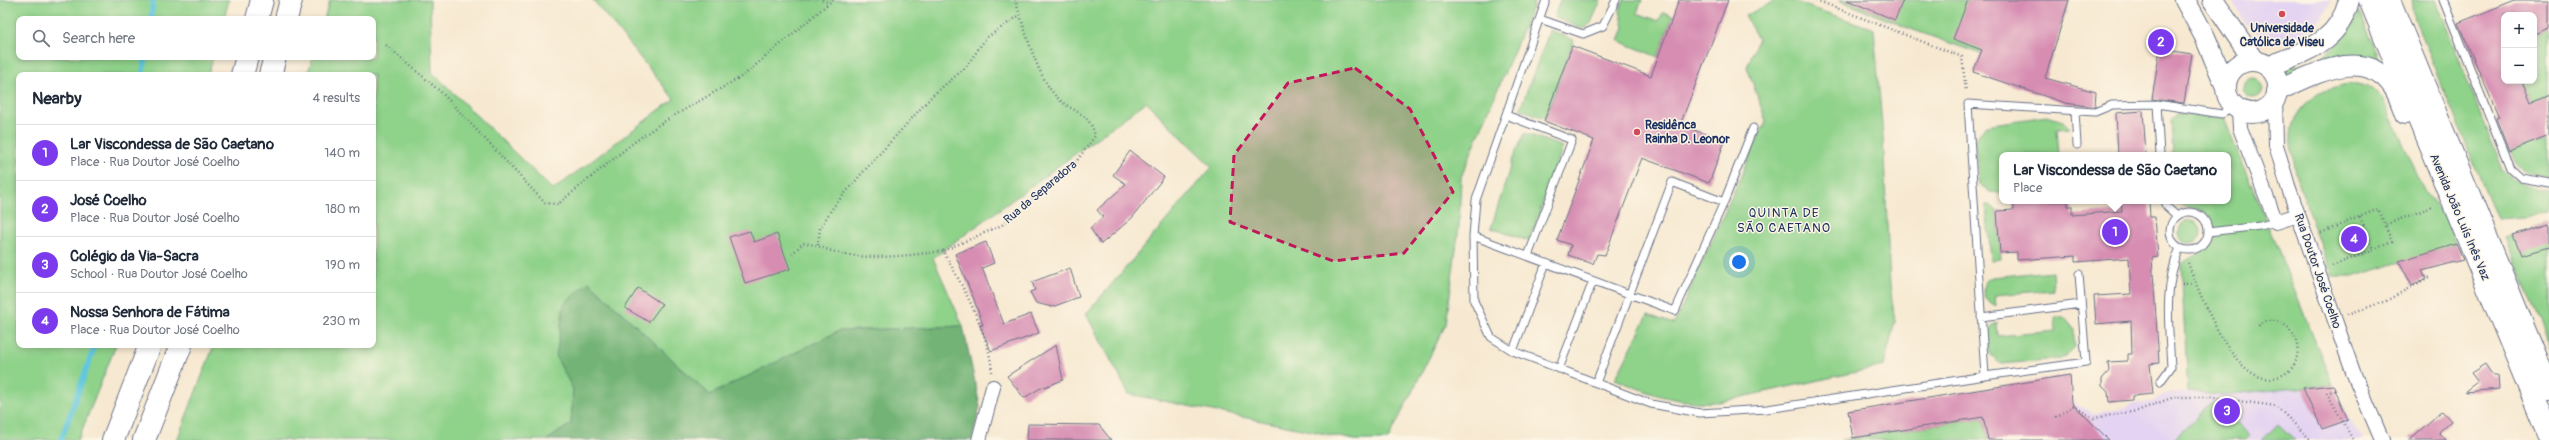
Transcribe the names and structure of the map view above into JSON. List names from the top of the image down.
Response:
{
  "streets": {
    "main road": ["Avenida João Luís Inês Vaz"],
    "street": ["Rua Doutor José Coelho"],
    "path": ["Rua da Separadora"]
  },
  "districts": ["QUINTA DE SÃO CAETANO"],
  "places": ["Universidade Católica de Viseu", "Residênca Rainha D. Leonor"],
  "page": {
    "map_buttons": ["+", "−"],
    "search": "Search here",
    "pins": [
      "2",
      "1",
      "4",
      "3"
    ],
    "heading": ["Nearby", "4 results"],
    "list": [
      {
        "mark": "1",
        "name": "Lar Viscondessa de São Caetano",
        "note": "Place · Rua Doutor José Coelho",
        "value": "140 m"
      },
      {
        "mark": "2",
        "name": "José Coelho",
        "note": "Place · Rua Doutor José Coelho",
        "value": "180 m"
      },
      {
        "mark": "3",
        "name": "Colégio da Via-Sacra",
        "note": "School · Rua Doutor José Coelho",
        "value": "190 m"
      },
      {
        "mark": "4",
        "name": "Nossa Senhora de Fátima",
        "note": "Place · Rua Doutor José Coelho",
        "value": "230 m"
      }
    ],
    "popup": ["Lar Viscondessa de São Caetano", "Place"]
  }
}
